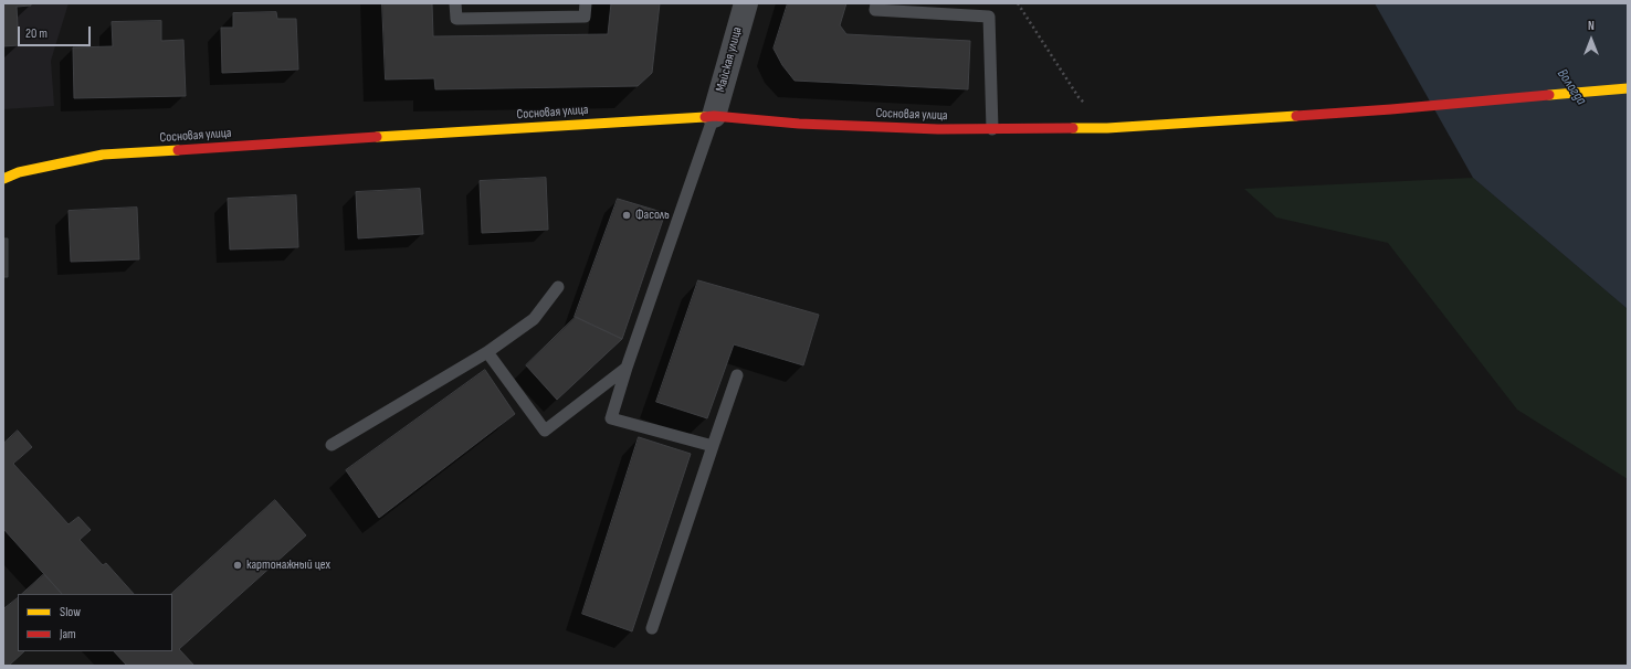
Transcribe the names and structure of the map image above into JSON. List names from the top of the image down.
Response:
{
  "streets": {
    "street": ["Майская улица", "Сосновая улица"]
  },
  "crossings": [
    ["Майская улица", "Сосновая улица"]
  ],
  "water": ["Вологда"],
  "places": ["Фасоль", "картонажный цех"],
  "legend": ["Slow", "Jam"],
  "scale_bar": "20 m",
  "north": "top"
}
